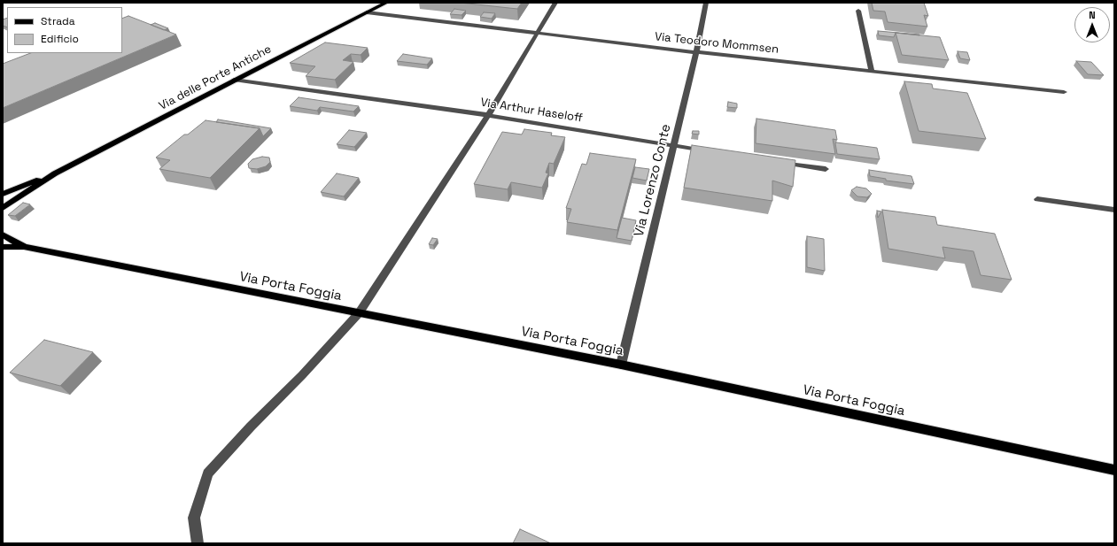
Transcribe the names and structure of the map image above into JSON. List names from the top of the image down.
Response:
{
  "streets": {
    "main road": ["Via delle Porte Antiche", "Via Porta Foggia"],
    "street": ["Via Teodoro Mommsen", "Via Arthur Haseloff", "Via Lorenzo Conte"]
  },
  "crossings": [
    ["Via Teodoro Mommsen", "Via delle Porte Antiche"],
    ["Via Teodoro Mommsen", "Via Lorenzo Conte"],
    ["Via delle Porte Antiche", "Via Arthur Haseloff"],
    ["Via Arthur Haseloff", "Via Lorenzo Conte"],
    ["Via Lorenzo Conte", "Via Porta Foggia"]
  ],
  "legend": ["Strada", "Edificio"],
  "north": "top"
}
